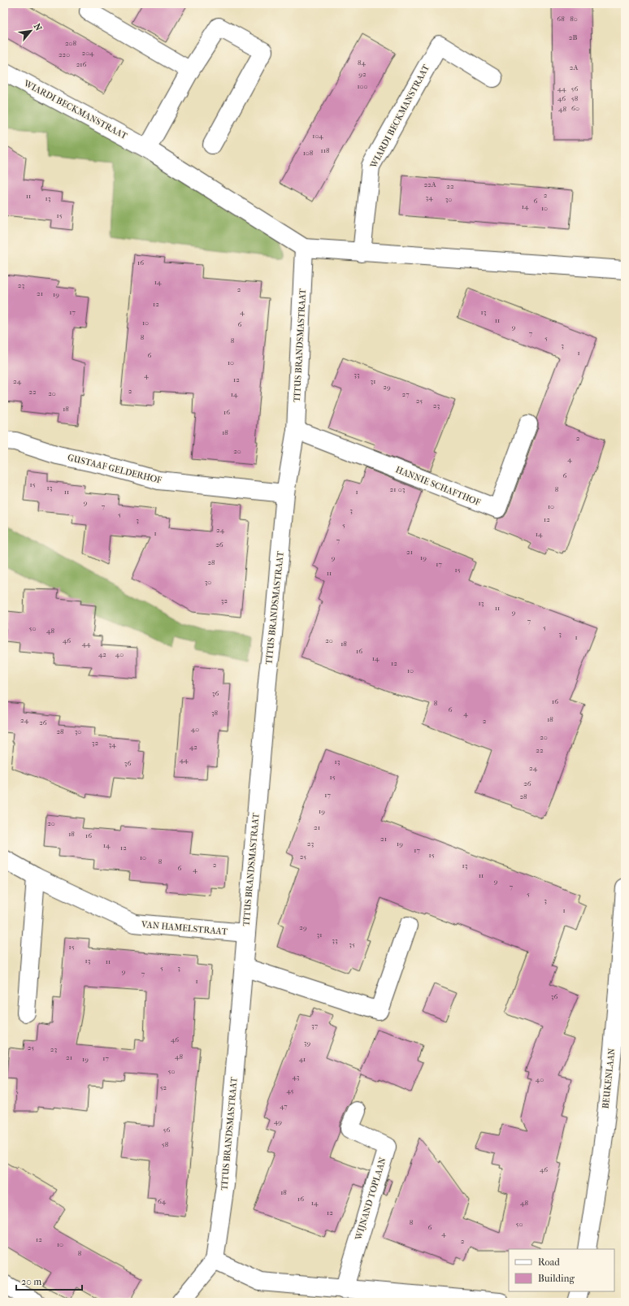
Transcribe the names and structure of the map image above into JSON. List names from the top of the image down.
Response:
{
  "streets": {
    "street": [
      "WIARDI BECKMANSTRAAT",
      "TITUS BRANDSMASTRAAT",
      "GUSTAAF GELDERHOF",
      "HANNIE SCHAFTHOF",
      "VAN HAMELSTRAAT",
      "BEUKENLAAN",
      "WIJNAND TOPLAAN"
    ]
  },
  "crossings": [
    ["WIARDI BECKMANSTRAAT", "TITUS BRANDSMASTRAAT"],
    ["TITUS BRANDSMASTRAAT", "GUSTAAF GELDERHOF"],
    ["TITUS BRANDSMASTRAAT", "HANNIE SCHAFTHOF"],
    ["TITUS BRANDSMASTRAAT", "VAN HAMELSTRAAT"]
  ],
  "house_numbers": [
    "68",
    "80",
    "2B",
    "208",
    "204",
    "220",
    "84",
    "216",
    "2A",
    "92",
    "100",
    "44",
    "56",
    "46",
    "58",
    "60",
    "48",
    "104",
    "118",
    "108",
    "22A",
    "22",
    "2",
    "11",
    "34",
    "13",
    "30",
    "6",
    "14",
    "10",
    "15",
    "16",
    "14",
    "23",
    "2",
    "21",
    "19",
    "12",
    "17",
    "4",
    "13",
    "11",
    "10",
    "6",
    "9",
    "7",
    "8",
    "5",
    "8",
    "3",
    "1",
    "6",
    "10",
    "33",
    "4",
    "12",
    "24",
    "31",
    "29",
    "2",
    "22",
    "20",
    "14",
    "27",
    "25",
    "23",
    "18",
    "16",
    "18",
    "2",
    "20",
    "4",
    "6",
    "15",
    "13",
    "21-03",
    "8",
    "11",
    "1",
    "9",
    "7",
    "10",
    "3",
    "5",
    "12",
    "3",
    "5",
    "24",
    "1",
    "14",
    "7",
    "26",
    "21",
    "9",
    "19",
    "28",
    "17",
    "15",
    "11",
    "30",
    "32",
    "13",
    "11",
    "9",
    "7",
    "5",
    "50",
    "48",
    "3",
    "1",
    "46",
    "20",
    "44",
    "18",
    "16",
    "42",
    "40",
    "14",
    "12",
    "10",
    "36",
    "16",
    "8",
    "6",
    "38",
    "4",
    "18",
    "24",
    "2",
    "26",
    "40",
    "28",
    "30",
    "20",
    "32",
    "34",
    "42",
    "22",
    "44",
    "13",
    "36",
    "24",
    "15",
    "26",
    "17",
    "28",
    "19",
    "20",
    "21",
    "18",
    "16",
    "21",
    "23",
    "19",
    "14",
    "12",
    "17",
    "15",
    "25",
    "10",
    "8",
    "2",
    "13",
    "6",
    "4",
    "11",
    "9",
    "7",
    "5",
    "3",
    "1",
    "29",
    "31",
    "33",
    "35",
    "15",
    "13",
    "11",
    "5",
    "3",
    "9",
    "7",
    "1",
    "36",
    "37",
    "46",
    "39",
    "25",
    "23",
    "48",
    "21",
    "17",
    "19",
    "41",
    "50",
    "43",
    "40",
    "52",
    "45",
    "47",
    "49",
    "56",
    "58",
    "46",
    "18",
    "16",
    "64",
    "14",
    "48",
    "12",
    "8",
    "50",
    "6",
    "4",
    "12",
    "2",
    "10",
    "8"
  ],
  "legend": ["Road", "Building"],
  "scale_bar": "20 m",
  "north": "top right"
}
